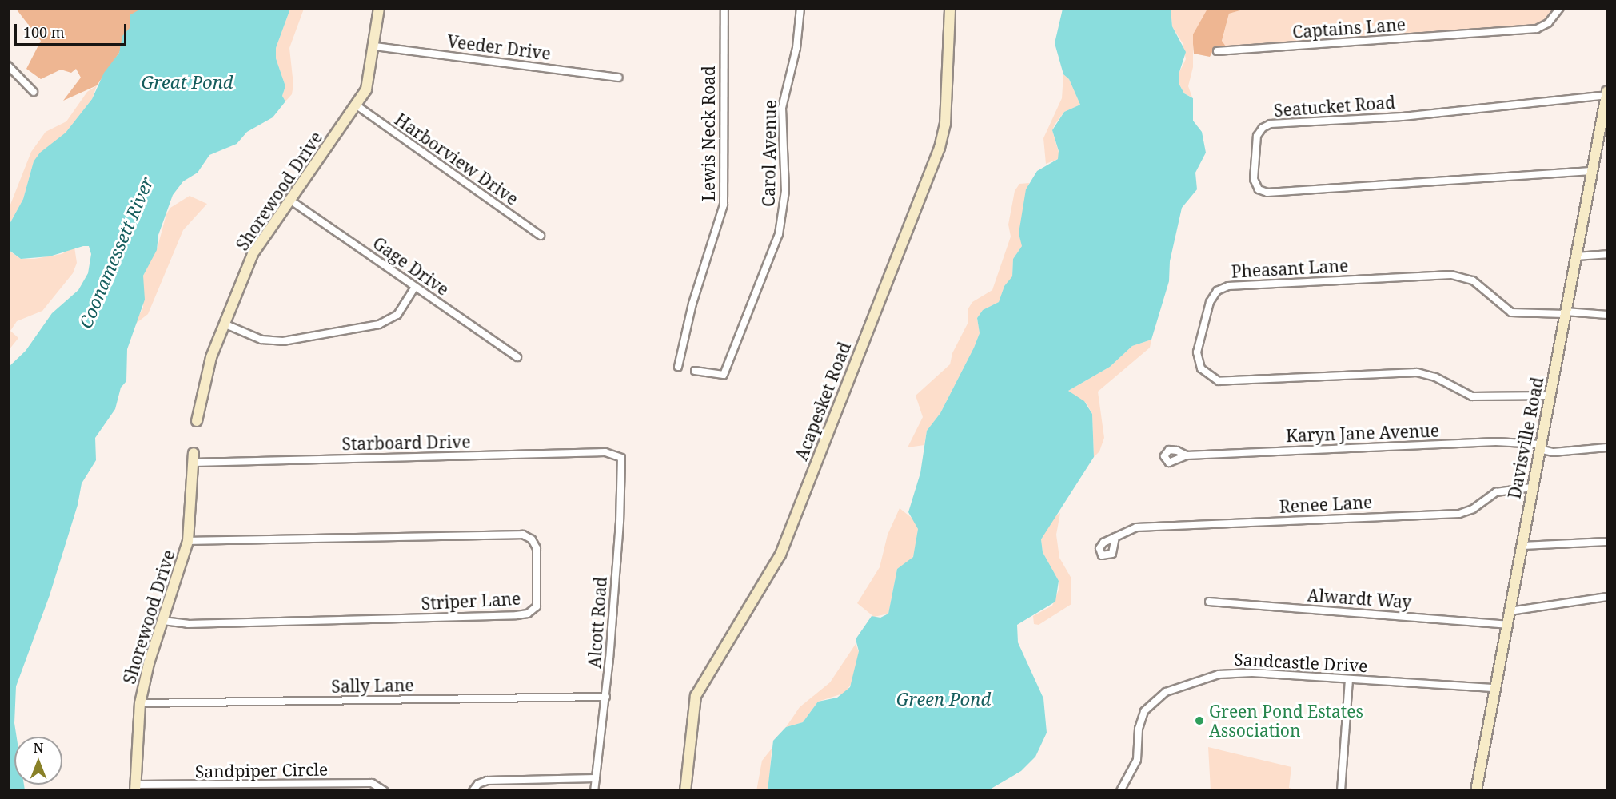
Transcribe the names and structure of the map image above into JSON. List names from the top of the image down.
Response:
{
  "streets": {
    "main road": ["Shorewood Drive", "Acapesket Road", "Davisville Road"],
    "street": [
      "Captains Lane",
      "Veeder Drive",
      "Seatucket Road",
      "Lewis Neck Road",
      "Carol Avenue",
      "Harborview Drive",
      "Gage Drive",
      "Pheasant Lane",
      "Karyn Jane Avenue",
      "Starboard Drive",
      "Renee Lane",
      "Alwardt Way",
      "Striper Lane",
      "Alcott Road",
      "Sandcastle Drive",
      "Sally Lane",
      "Sandpiper Circle"
    ]
  },
  "crossings": [
    ["Veeder Drive", "Shorewood Drive"],
    ["Seatucket Road", "Davisville Road"],
    ["Harborview Drive", "Shorewood Drive"],
    ["Shorewood Drive", "Gage Drive"],
    ["Shorewood Drive", "Starboard Drive"],
    ["Shorewood Drive", "Striper Lane"],
    ["Shorewood Drive", "Sally Lane"],
    ["Shorewood Drive", "Sandpiper Circle"],
    ["Pheasant Lane", "Davisville Road"],
    ["Karyn Jane Avenue", "Davisville Road"],
    ["Davisville Road", "Renee Lane"],
    ["Davisville Road", "Alwardt Way"],
    ["Davisville Road", "Sandcastle Drive"],
    ["Starboard Drive", "Alcott Road"],
    ["Alcott Road", "Sally Lane"]
  ],
  "water": ["Great Pond", "Coonamessett River", "Green Pond"],
  "places": ["Green Pond Estates Association"],
  "scale_bar": "100 m",
  "north": "top"
}
